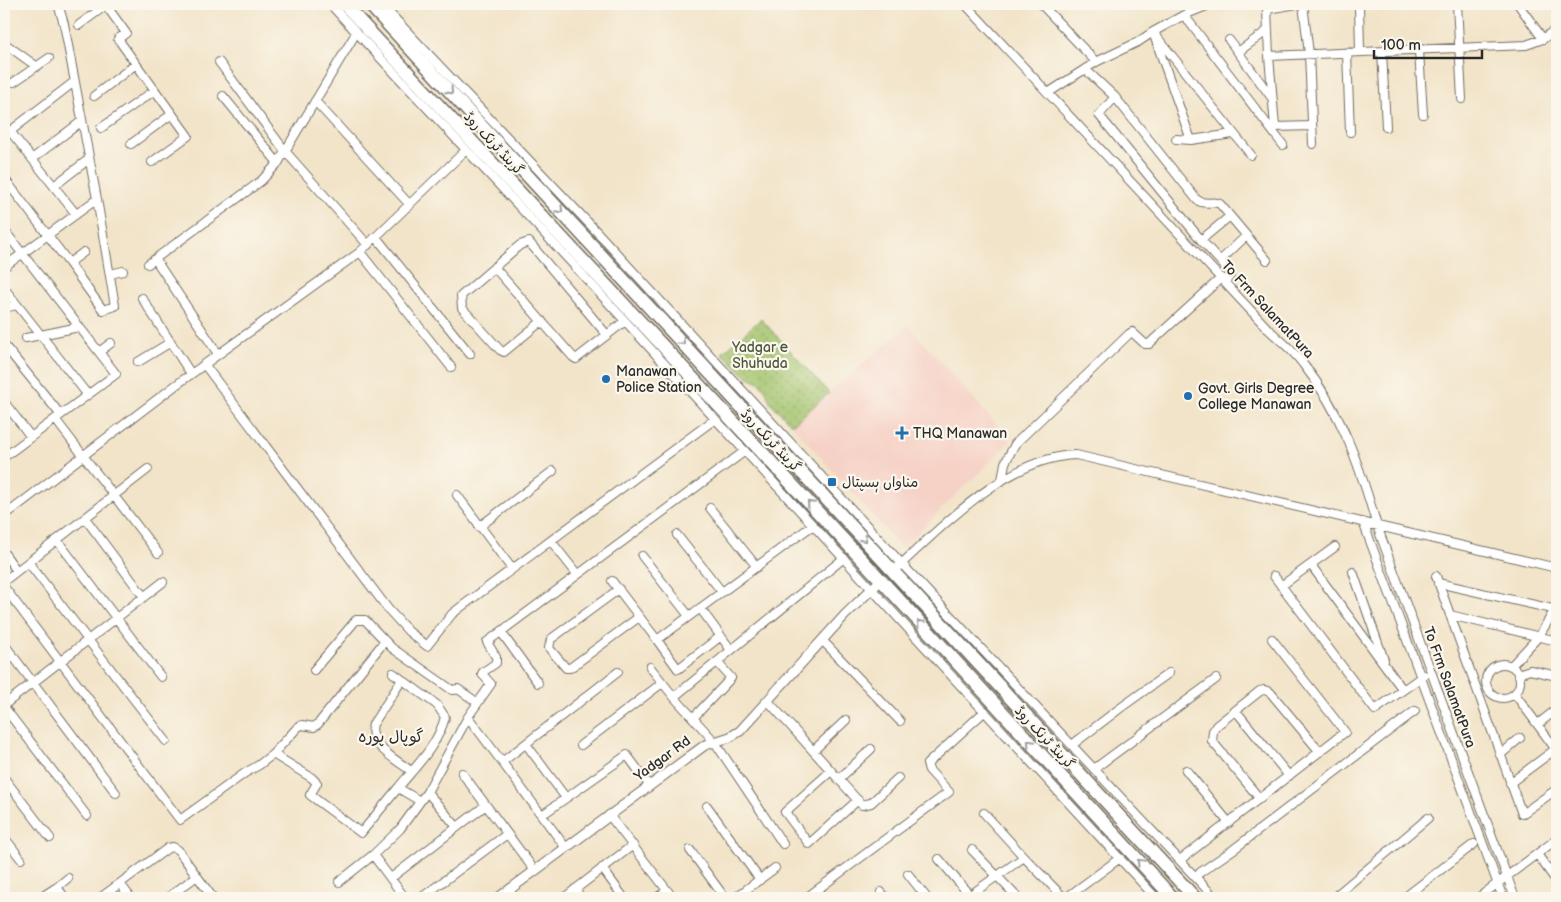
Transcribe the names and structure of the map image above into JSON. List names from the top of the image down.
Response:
{
  "streets": {
    "highway": ["گرینڈ ٹرنک روڈ"],
    "street": ["To Frm SalamatPura", "Yadgar Rd"]
  },
  "crossings": [
    ["گرینڈ ٹرنک روڈ", "Yadgar Rd"]
  ],
  "districts": ["گوپال پورہ"],
  "parks": ["Yadgar e Shuhuda"],
  "places": {
    "other": ["Manawan Police Station", "Govt. Girls Degree College Manawan"],
    "health": ["THQ Manawan"],
    "transit": ["مناواں ہسپتال"]
  },
  "scale_bar": "100 m"
}
